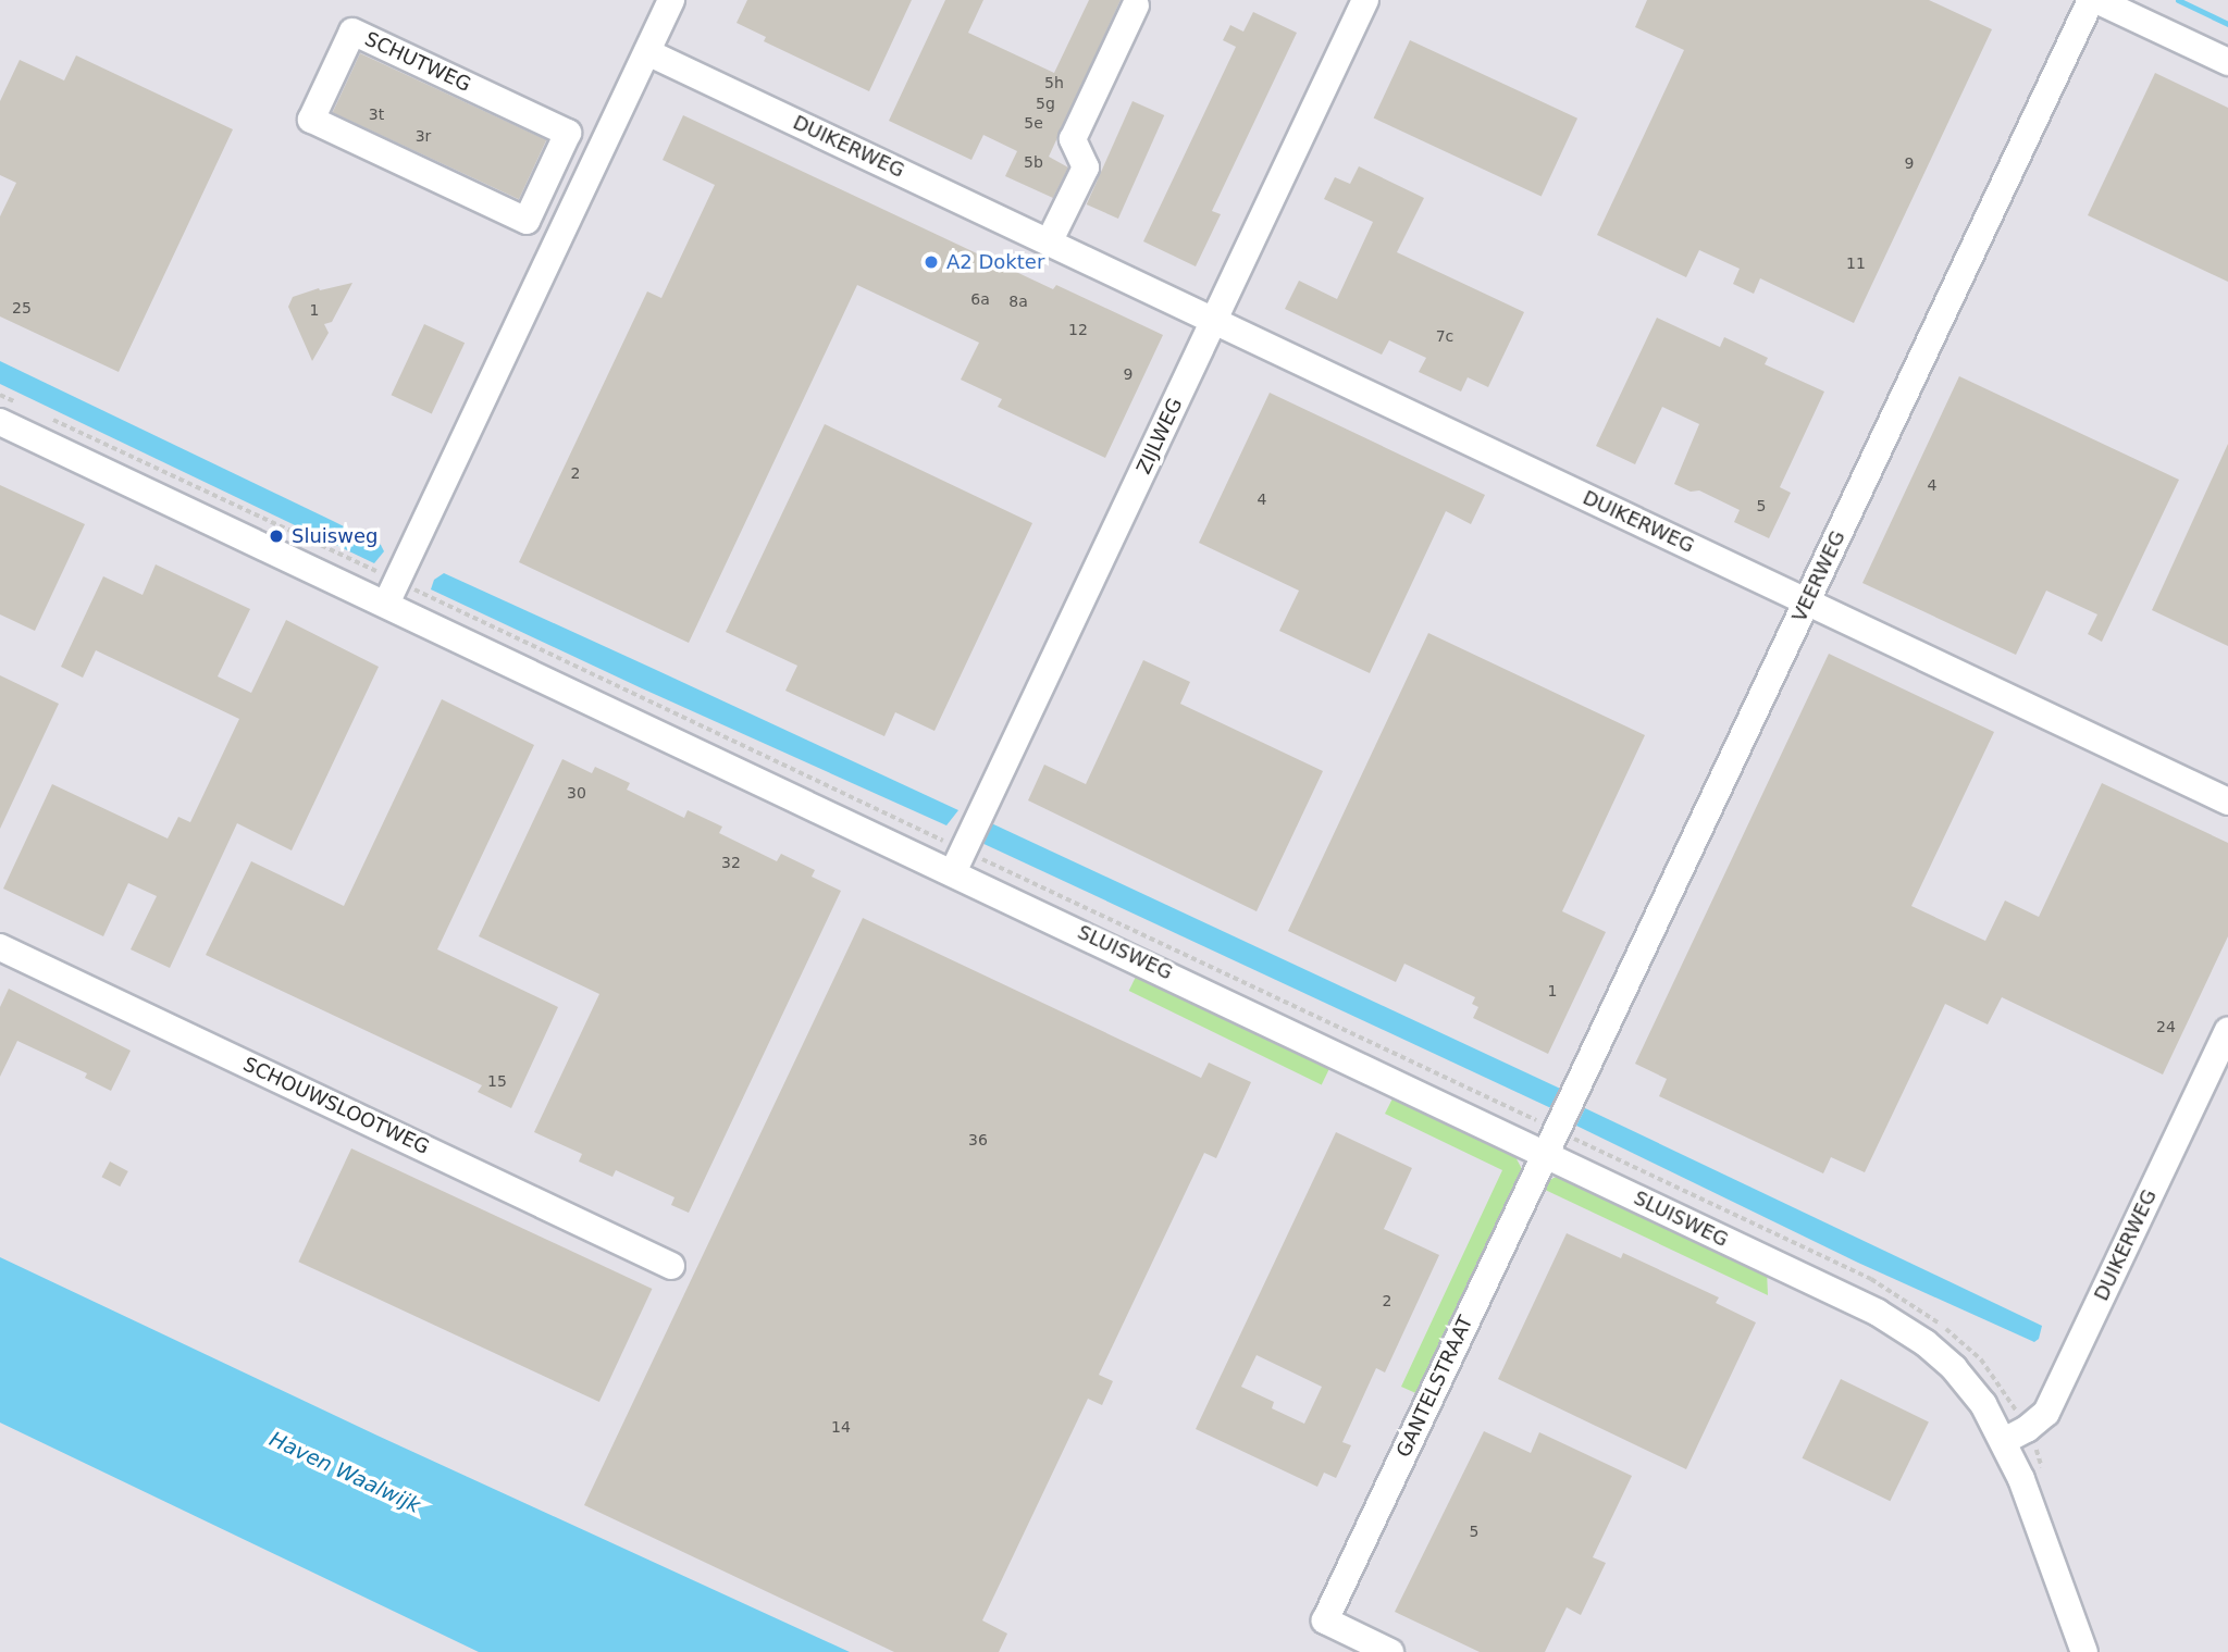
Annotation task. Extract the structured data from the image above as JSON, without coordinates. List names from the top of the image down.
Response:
{
  "streets": {
    "street": [
      "SCHUTWEG",
      "DUIKERWEG",
      "ZIJLWEG",
      "VEERWEG",
      "SLUISWEG",
      "SCHOUWSLOOTWEG",
      "GANTELSTRAAT"
    ]
  },
  "crossings": [
    ["DUIKERWEG", "ZIJLWEG"],
    ["DUIKERWEG", "VEERWEG"],
    ["DUIKERWEG", "SLUISWEG"],
    ["ZIJLWEG", "SLUISWEG"],
    ["VEERWEG", "SLUISWEG"],
    ["VEERWEG", "GANTELSTRAAT"],
    ["SLUISWEG", "GANTELSTRAAT"]
  ],
  "water": ["Haven Waalwijk"],
  "places": ["A2 Dokter", "Sluisweg"],
  "house_numbers": [
    "5h",
    "5g",
    "3t",
    "5e",
    "3r",
    "5b",
    "9",
    "11",
    "6a",
    "8a",
    "25",
    "1",
    "12",
    "7c",
    "9",
    "2",
    "4",
    "4",
    "5",
    "30",
    "32",
    "1",
    "24",
    "15",
    "36",
    "2",
    "14",
    "5"
  ]
}
